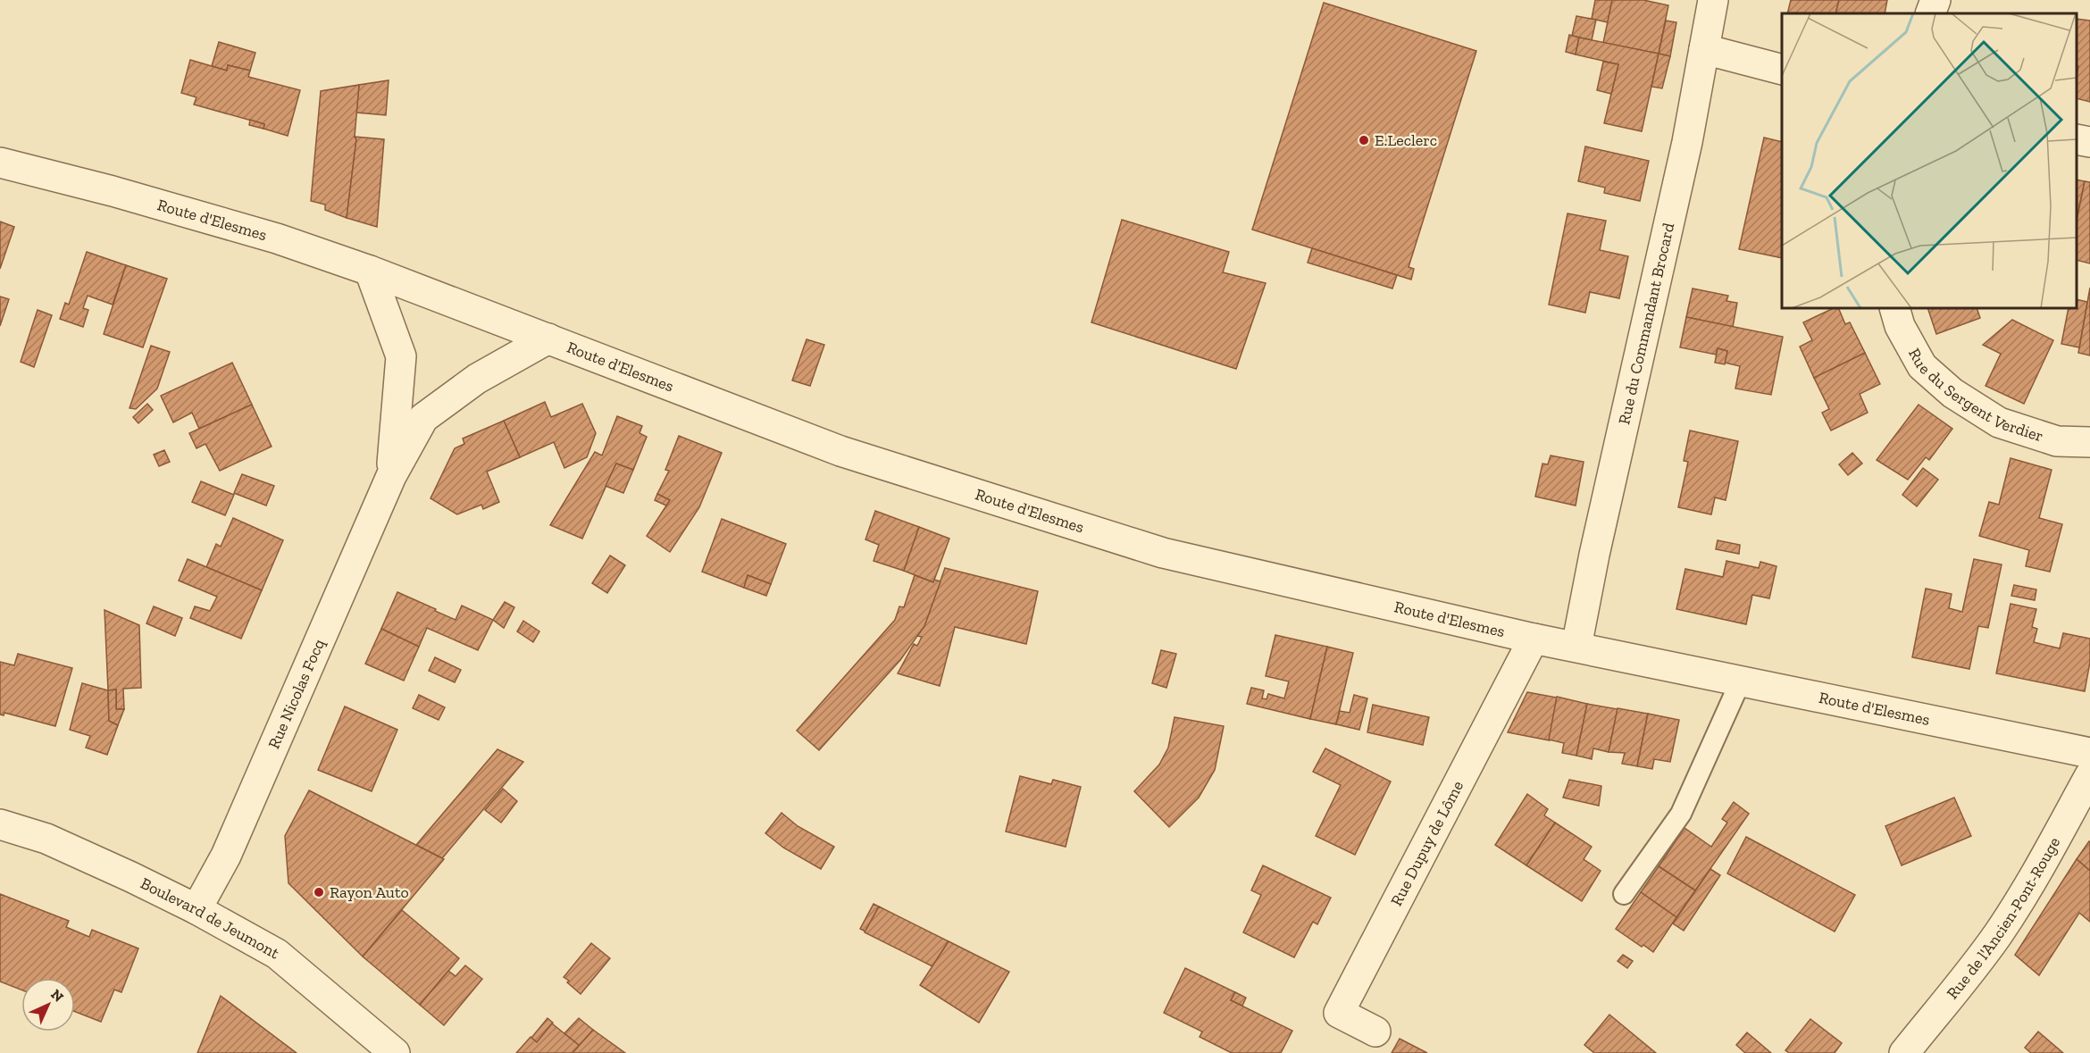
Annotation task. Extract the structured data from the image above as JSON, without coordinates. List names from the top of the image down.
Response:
{
  "streets": {
    "street": [
      "Route d'Elesmes",
      "Rue du Commandant Brocard",
      "Rue du Sergent Verdier",
      "Rue Nicolas Focq",
      "Rue Dupuy de Lôme",
      "Rue de l'Ancien-Pont-Rouge",
      "Boulevard de Jeumont"
    ]
  },
  "crossings": [
    ["Route d'Elesmes", "Rue du Commandant Brocard"],
    ["Route d'Elesmes", "Rue Nicolas Focq"],
    ["Route d'Elesmes", "Rue Dupuy de Lôme"],
    ["Rue Nicolas Focq", "Boulevard de Jeumont"]
  ],
  "places": ["E.Leclerc", "Rayon Auto"],
  "north": "top right"
}
